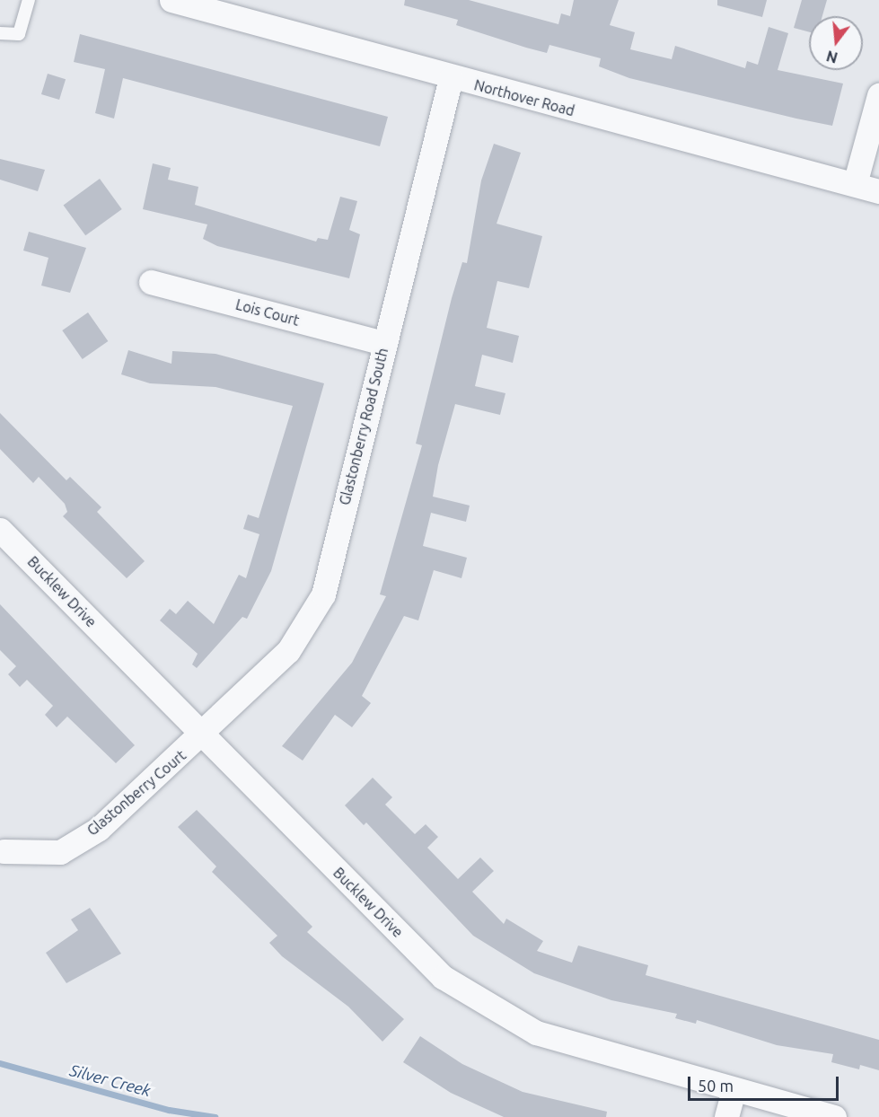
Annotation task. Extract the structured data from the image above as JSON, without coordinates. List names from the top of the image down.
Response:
{
  "streets": {
    "street": [
      "Northover Road",
      "Lois Court",
      "Glastonberry Road South",
      "Bucklew Drive",
      "Glastonberry Court"
    ]
  },
  "crossings": [
    ["Northover Road", "Glastonberry Road South"],
    ["Lois Court", "Glastonberry Road South"],
    ["Glastonberry Road South", "Bucklew Drive"],
    ["Glastonberry Road South", "Glastonberry Court"],
    ["Bucklew Drive", "Glastonberry Court"]
  ],
  "water": ["Silver Creek"],
  "scale_bar": "50 m",
  "north": "bottom"
}
